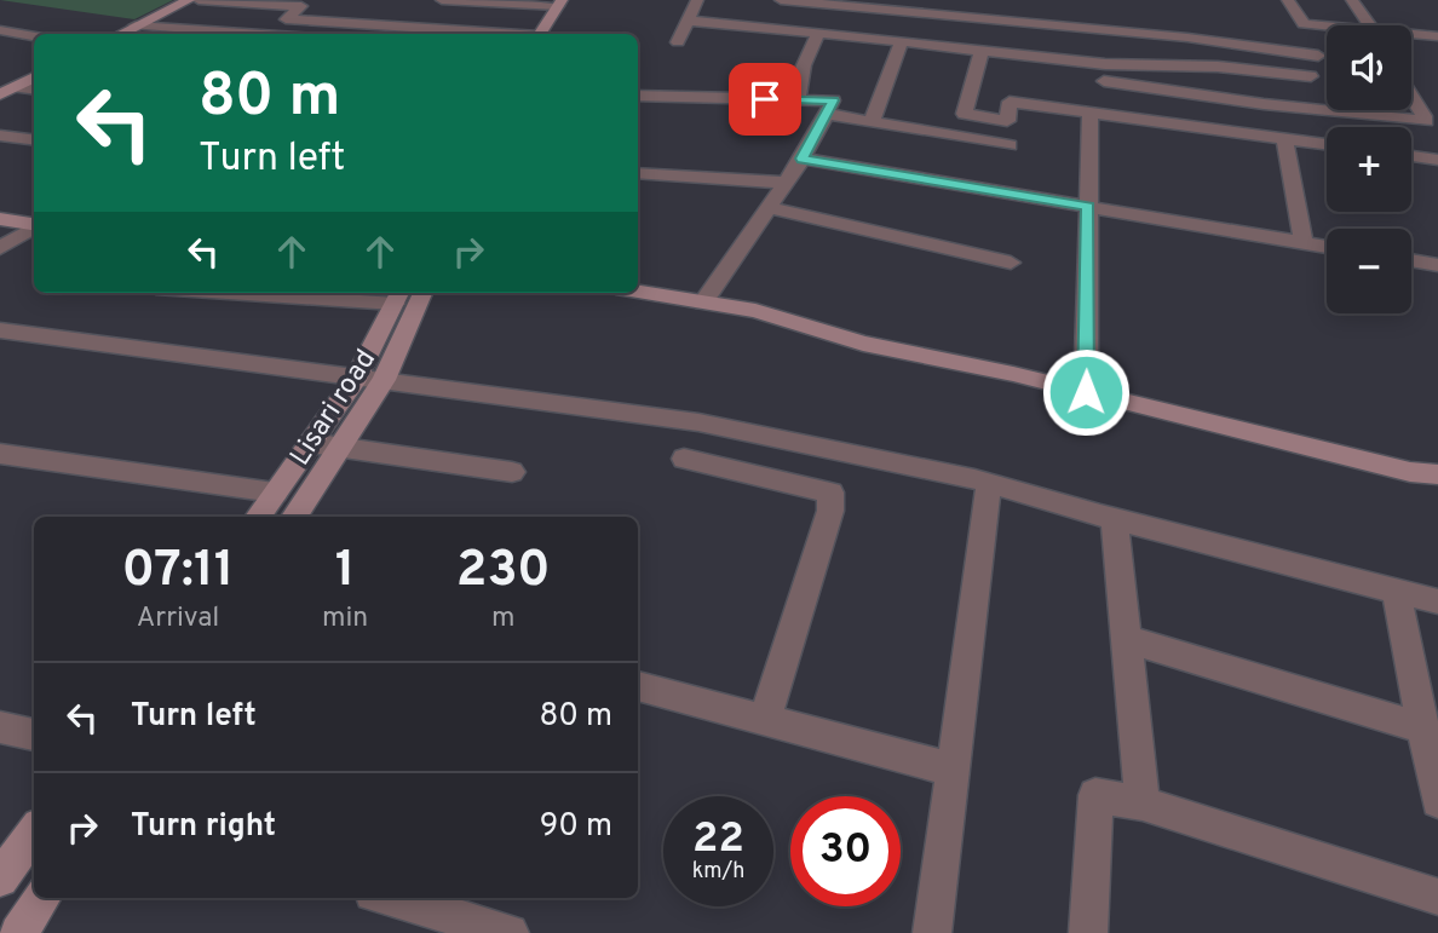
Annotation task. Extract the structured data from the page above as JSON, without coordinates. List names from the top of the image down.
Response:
{
  "streets": {
    "street": ["Lisari road"]
  },
  "page": {
    "map_buttons": ["+", "−"],
    "turn": ["80 m", "Turn left"],
    "eta": [
      "07:11",
      "Arrival",
      "1",
      "min",
      "230",
      "m"
    ],
    "list": [
      {
        "name": "Turn left",
        "value": "80 m"
      },
      {
        "name": "Turn right",
        "value": "90 m"
      }
    ],
    "speed": "22 km/h",
    "limit": "30"
  }
}
